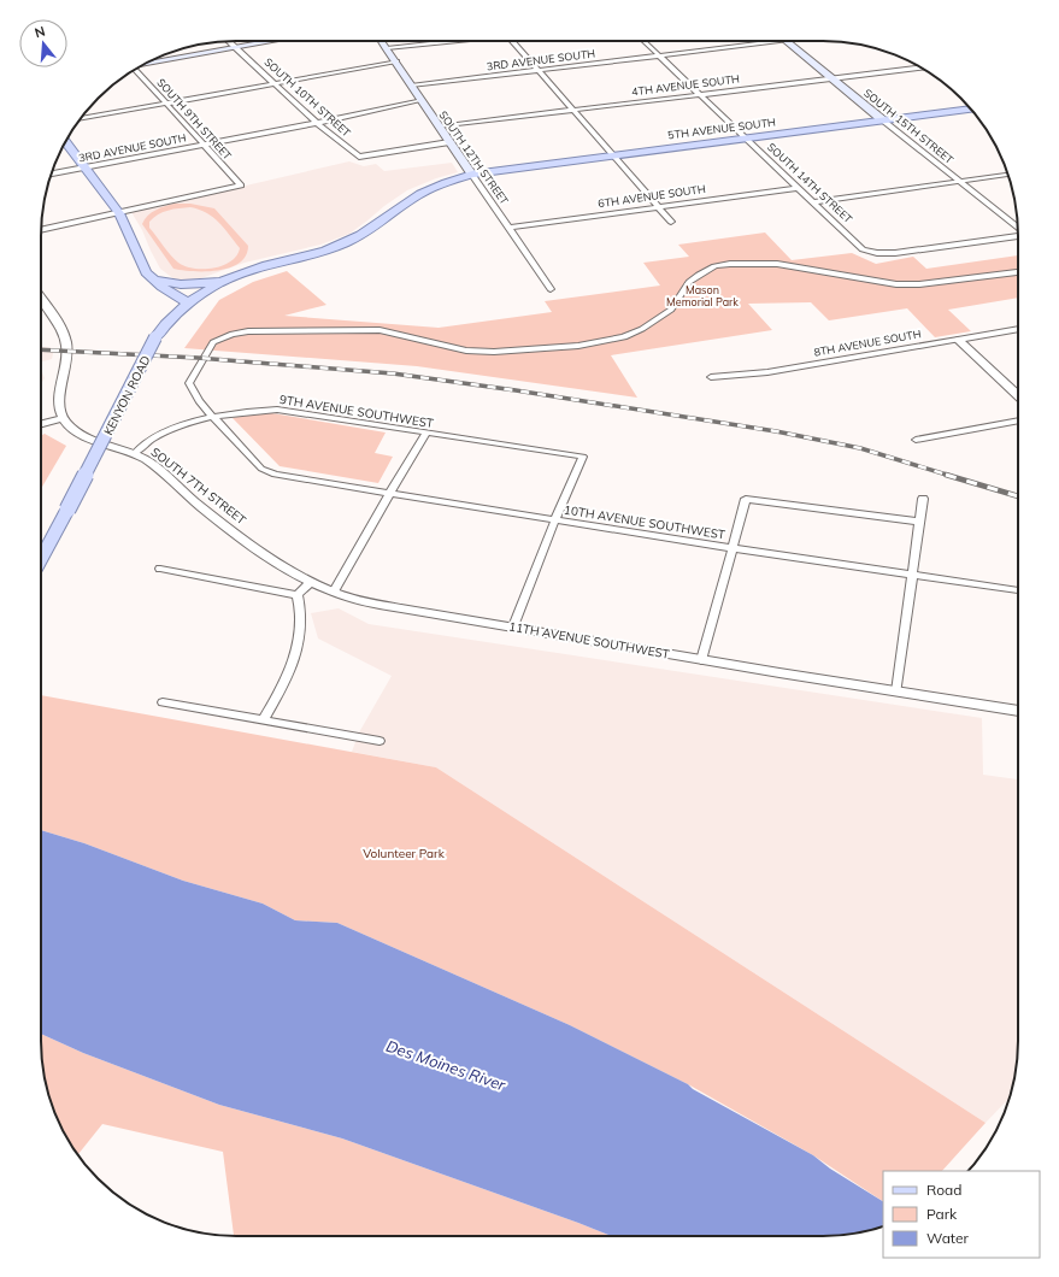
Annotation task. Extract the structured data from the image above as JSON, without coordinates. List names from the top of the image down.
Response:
{
  "streets": {
    "main road": [
      "SOUTH 15TH STREET",
      "5TH AVENUE SOUTH",
      "SOUTH 12TH STREET",
      "KENYON ROAD"
    ],
    "street": [
      "3RD AVENUE SOUTH",
      "4TH AVENUE SOUTH",
      "SOUTH 10TH STREET",
      "SOUTH 9TH STREET",
      "SOUTH 14TH STREET",
      "6TH AVENUE SOUTH",
      "8TH AVENUE SOUTH",
      "9TH AVENUE SOUTHWEST",
      "SOUTH 7TH STREET",
      "10TH AVENUE SOUTHWEST",
      "11TH AVENUE SOUTHWEST"
    ]
  },
  "crossings": [
    ["3RD AVENUE SOUTH", "SOUTH 10TH STREET"],
    ["3RD AVENUE SOUTH", "SOUTH 9TH STREET"],
    ["3RD AVENUE SOUTH", "SOUTH 15TH STREET"],
    ["3RD AVENUE SOUTH", "SOUTH 12TH STREET"],
    ["3RD AVENUE SOUTH", "SOUTH 14TH STREET"],
    ["4TH AVENUE SOUTH", "SOUTH 15TH STREET"],
    ["4TH AVENUE SOUTH", "SOUTH 12TH STREET"],
    ["4TH AVENUE SOUTH", "SOUTH 14TH STREET"],
    ["SOUTH 10TH STREET", "SOUTH 12TH STREET"],
    ["SOUTH 15TH STREET", "5TH AVENUE SOUTH"],
    ["5TH AVENUE SOUTH", "SOUTH 12TH STREET"],
    ["5TH AVENUE SOUTH", "SOUTH 14TH STREET"],
    ["5TH AVENUE SOUTH", "KENYON ROAD"],
    ["SOUTH 12TH STREET", "6TH AVENUE SOUTH"],
    ["SOUTH 14TH STREET", "6TH AVENUE SOUTH"],
    ["9TH AVENUE SOUTHWEST", "SOUTH 7TH STREET"],
    ["9TH AVENUE SOUTHWEST", "10TH AVENUE SOUTHWEST"],
    ["SOUTH 7TH STREET", "11TH AVENUE SOUTHWEST"]
  ],
  "water": ["Des Moines River"],
  "parks": ["Mason Memorial Park", "Volunteer Park"],
  "legend": ["Road", "Park", "Water"],
  "north": "top"
}
